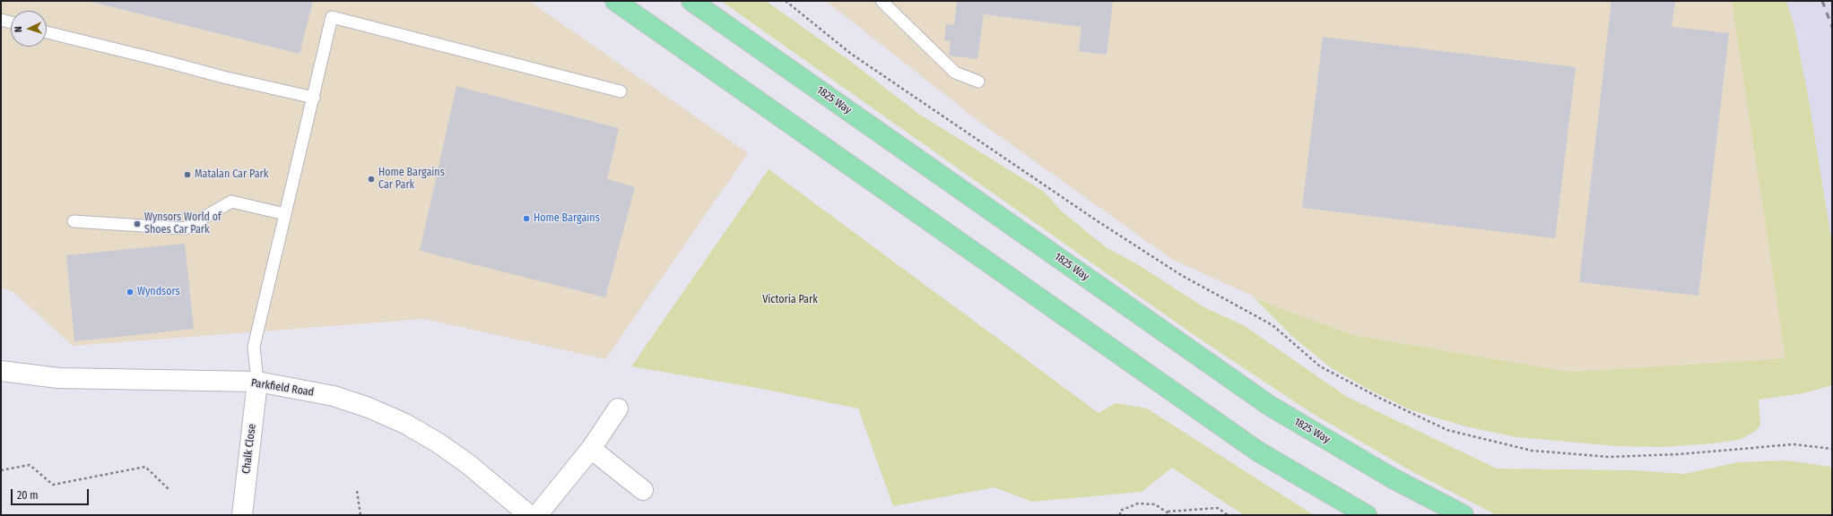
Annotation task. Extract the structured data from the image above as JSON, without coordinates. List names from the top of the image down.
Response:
{
  "streets": {
    "main road": ["1825 Way"],
    "street": ["Parkfield Road", "Chalk Close"]
  },
  "crossings": [
    ["Parkfield Road", "Chalk Close"]
  ],
  "parks": ["Victoria Park"],
  "places": [
    "Matalan Car Park",
    "Home Bargains Car Park",
    "Home Bargains",
    "Wynsors World of Shoes Car Park",
    "Wyndsors"
  ],
  "scale_bar": "20 m",
  "north": "left"
}
